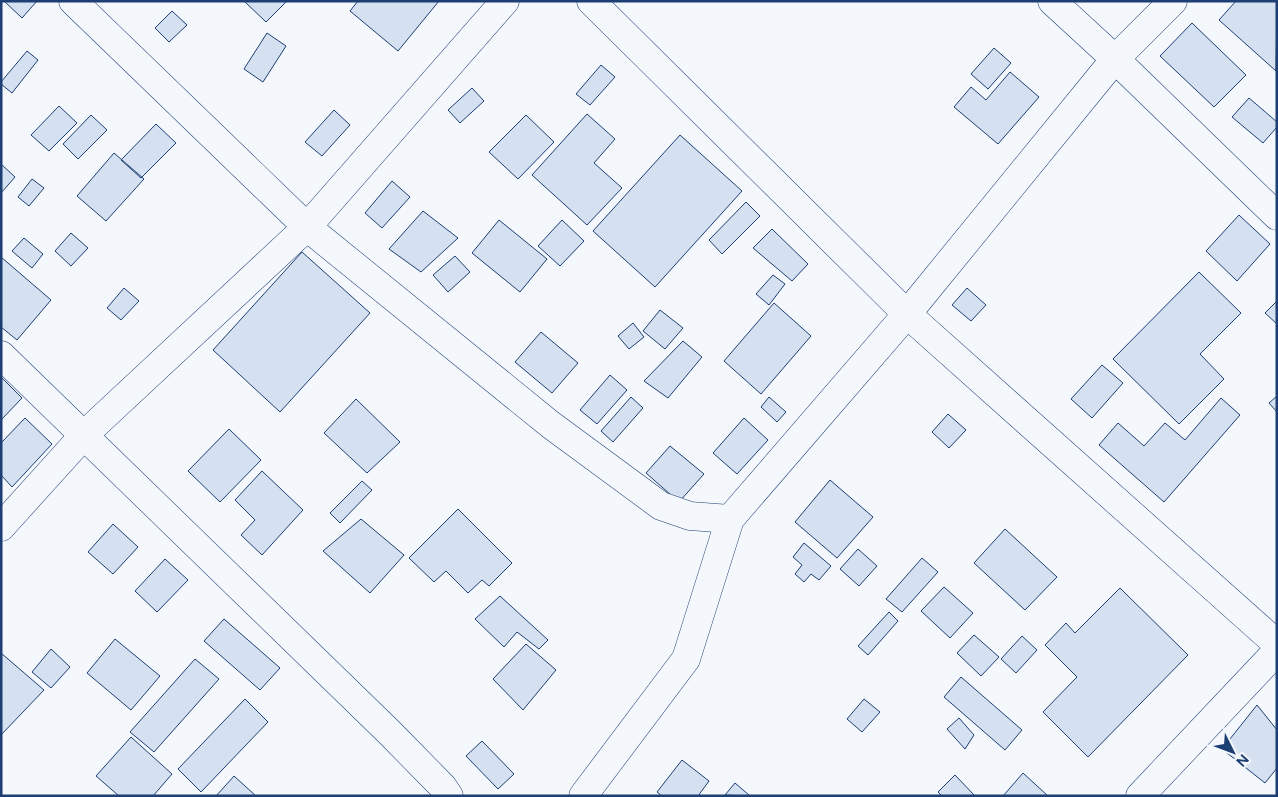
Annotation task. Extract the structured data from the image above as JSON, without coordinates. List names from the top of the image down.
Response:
{
  "north": "bottom right"
}
